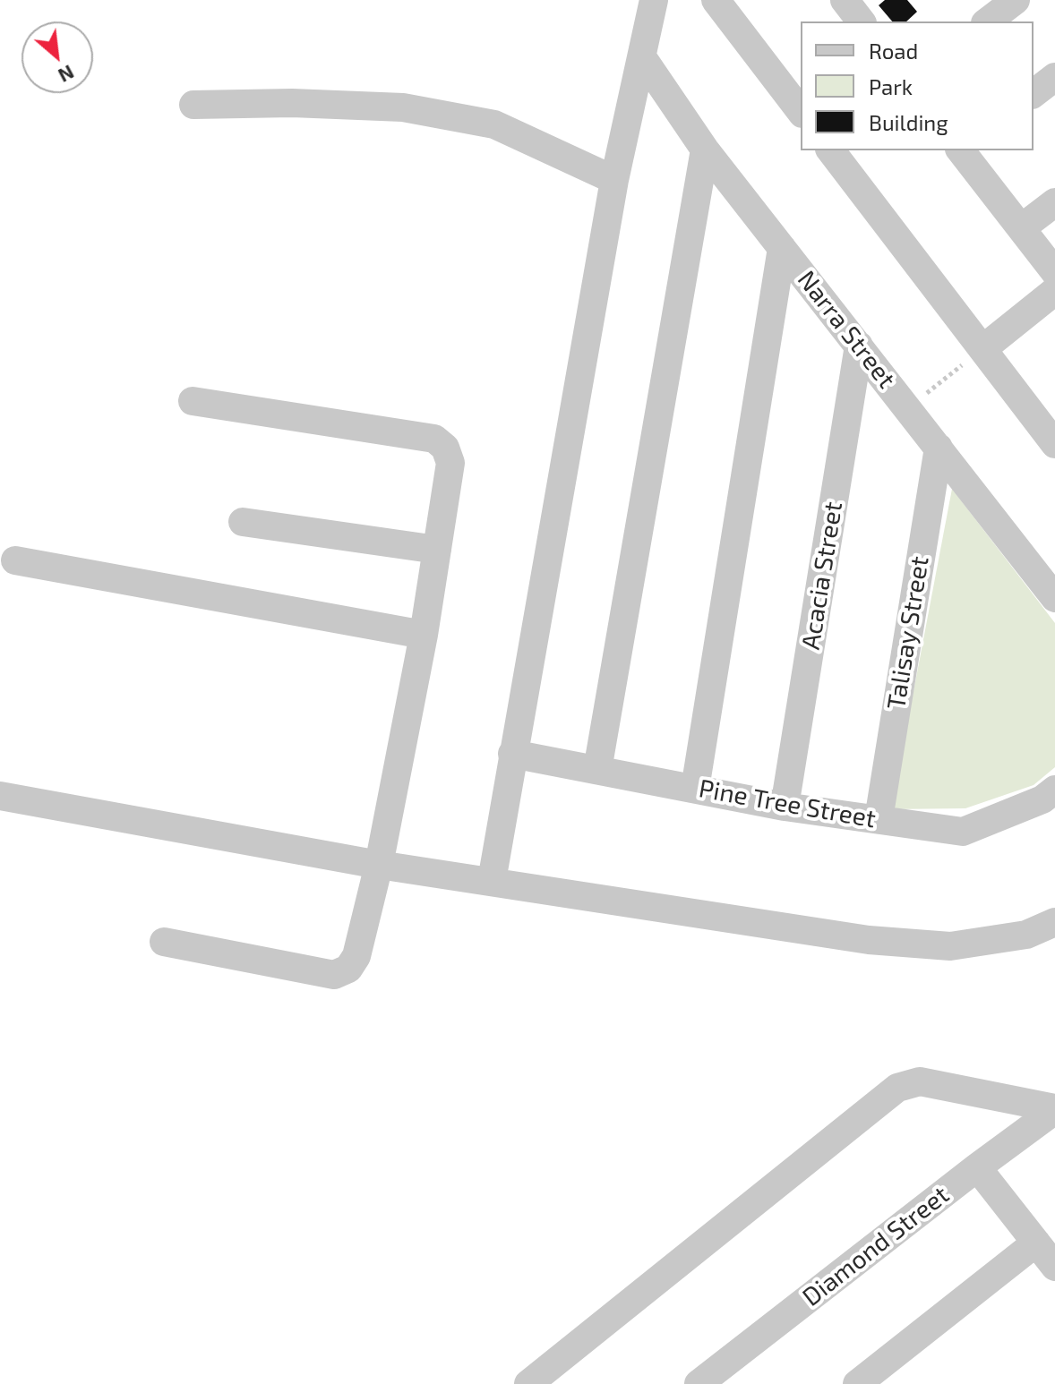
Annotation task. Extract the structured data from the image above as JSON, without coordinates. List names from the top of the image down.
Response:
{
  "streets": {
    "street": [
      "Narra Street",
      "Acacia Street",
      "Talisay Street",
      "Pine Tree Street",
      "Diamond Street"
    ]
  },
  "crossings": [
    ["Narra Street", "Acacia Street"],
    ["Narra Street", "Talisay Street"],
    ["Acacia Street", "Pine Tree Street"],
    ["Talisay Street", "Pine Tree Street"]
  ],
  "legend": ["Road", "Park", "Building"],
  "north": "bottom right"
}
